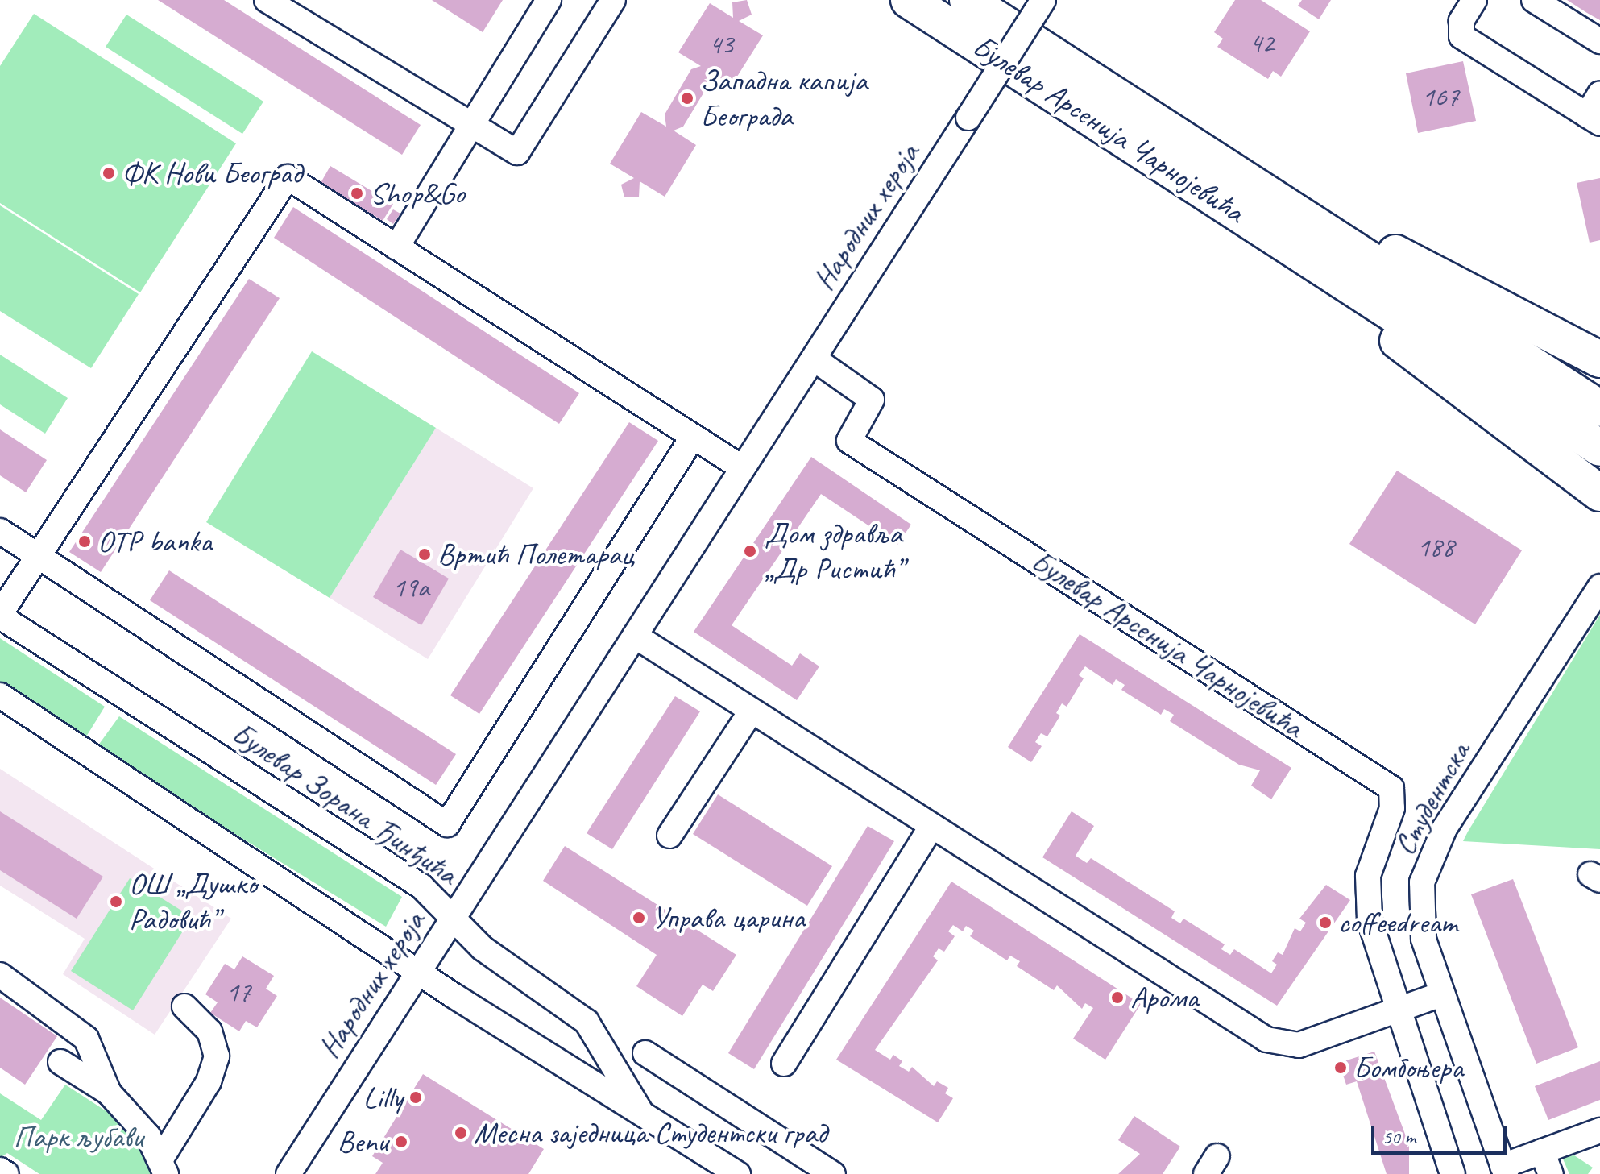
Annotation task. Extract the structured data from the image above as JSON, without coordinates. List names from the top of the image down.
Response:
{
  "streets": {
    "highway": ["Булевар Арсенија Чарнојевића"],
    "street": ["Народних хероја", "Студентска", "Булевар Зорана Ђинђића"]
  },
  "crossings": [
    ["Булевар Арсенија Чарнојевића", "Народних хероја"],
    ["Народних хероја", "Булевар Зорана Ђинђића"]
  ],
  "parks": ["Парк љубави"],
  "places": [
    "Западна капија Београда",
    "ФК Нови Београд",
    "Shop&Go",
    "OTP banka",
    "Дом здравља „Др Ристић”",
    "Вртић Полетарац",
    "ОШ „Душко Радовић”",
    "Управа царина",
    "coffeedream",
    "Арома",
    "Бомбоњера",
    "Lilly",
    "Месна заједница Студентски град",
    "Benu"
  ],
  "house_numbers": [
    "42",
    "43",
    "167",
    "188",
    "19a",
    "17"
  ],
  "scale_bar": "50 m"
}
